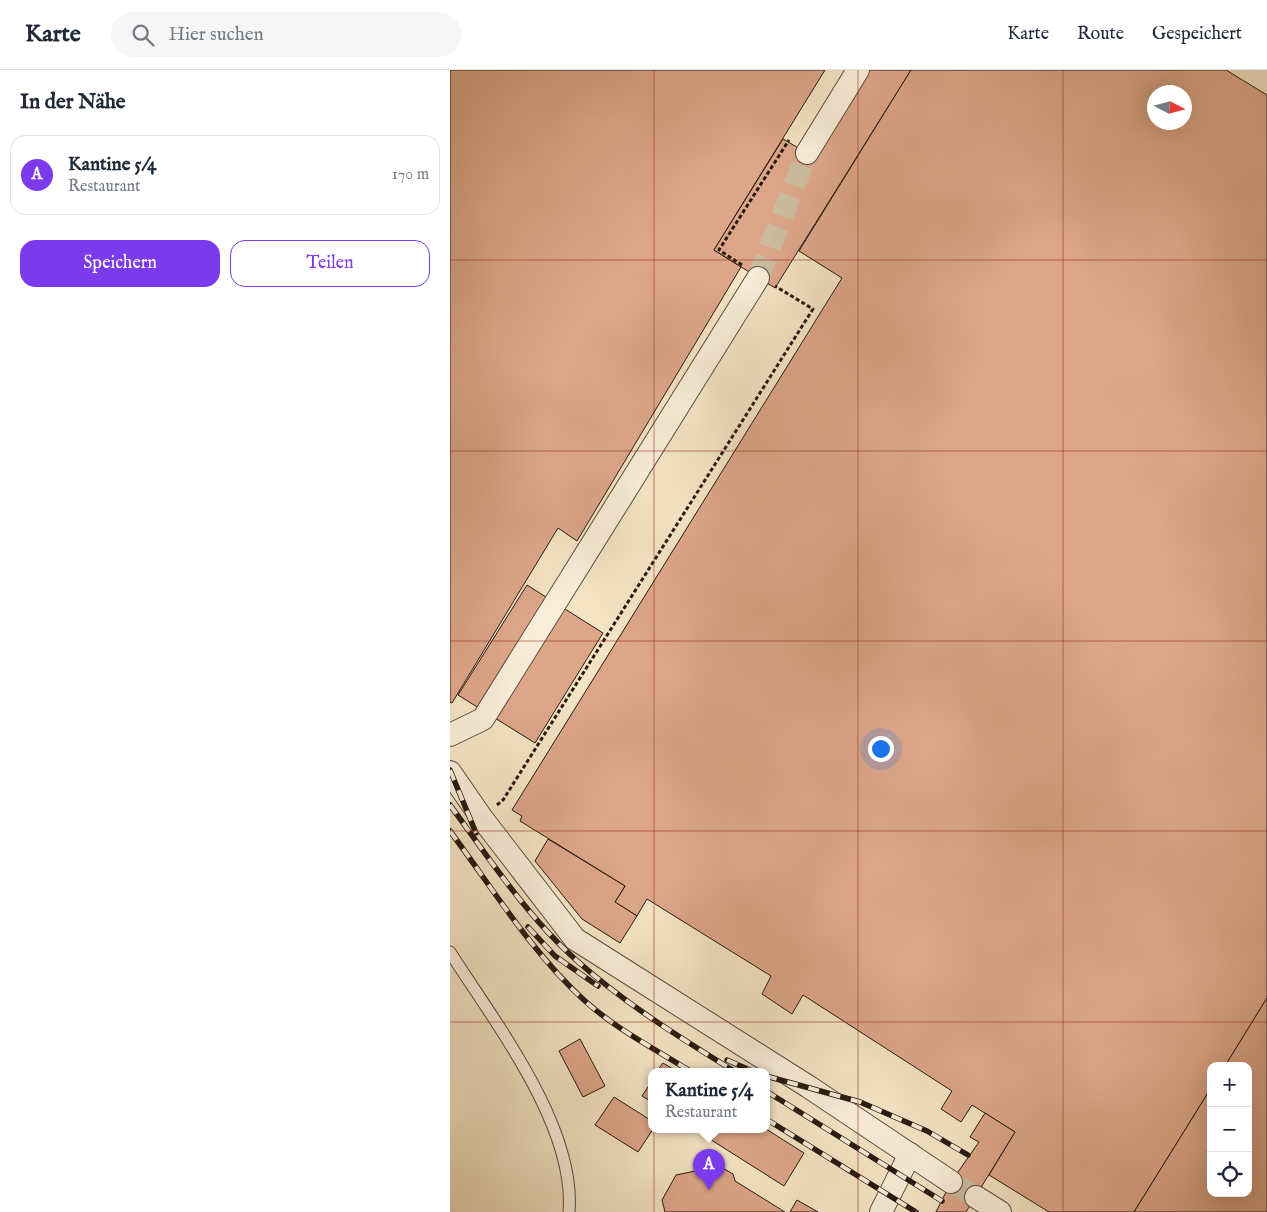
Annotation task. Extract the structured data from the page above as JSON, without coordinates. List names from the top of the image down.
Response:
{
  "north": "right",
  "page": {
    "header": "Karte",
    "search": "Hier suchen",
    "nav": ["Karte", "Route", "Gespeichert"],
    "heading": "In der Nähe",
    "list": [
      {
        "mark": "A",
        "name": "Kantine 5/4",
        "note": "Restaurant",
        "value": "170 m"
      }
    ],
    "buttons": ["Speichern", "Teilen"],
    "map_buttons": ["+", "−"],
    "popup": ["Kantine 5/4", "Restaurant"],
    "pins": "A"
  }
}
